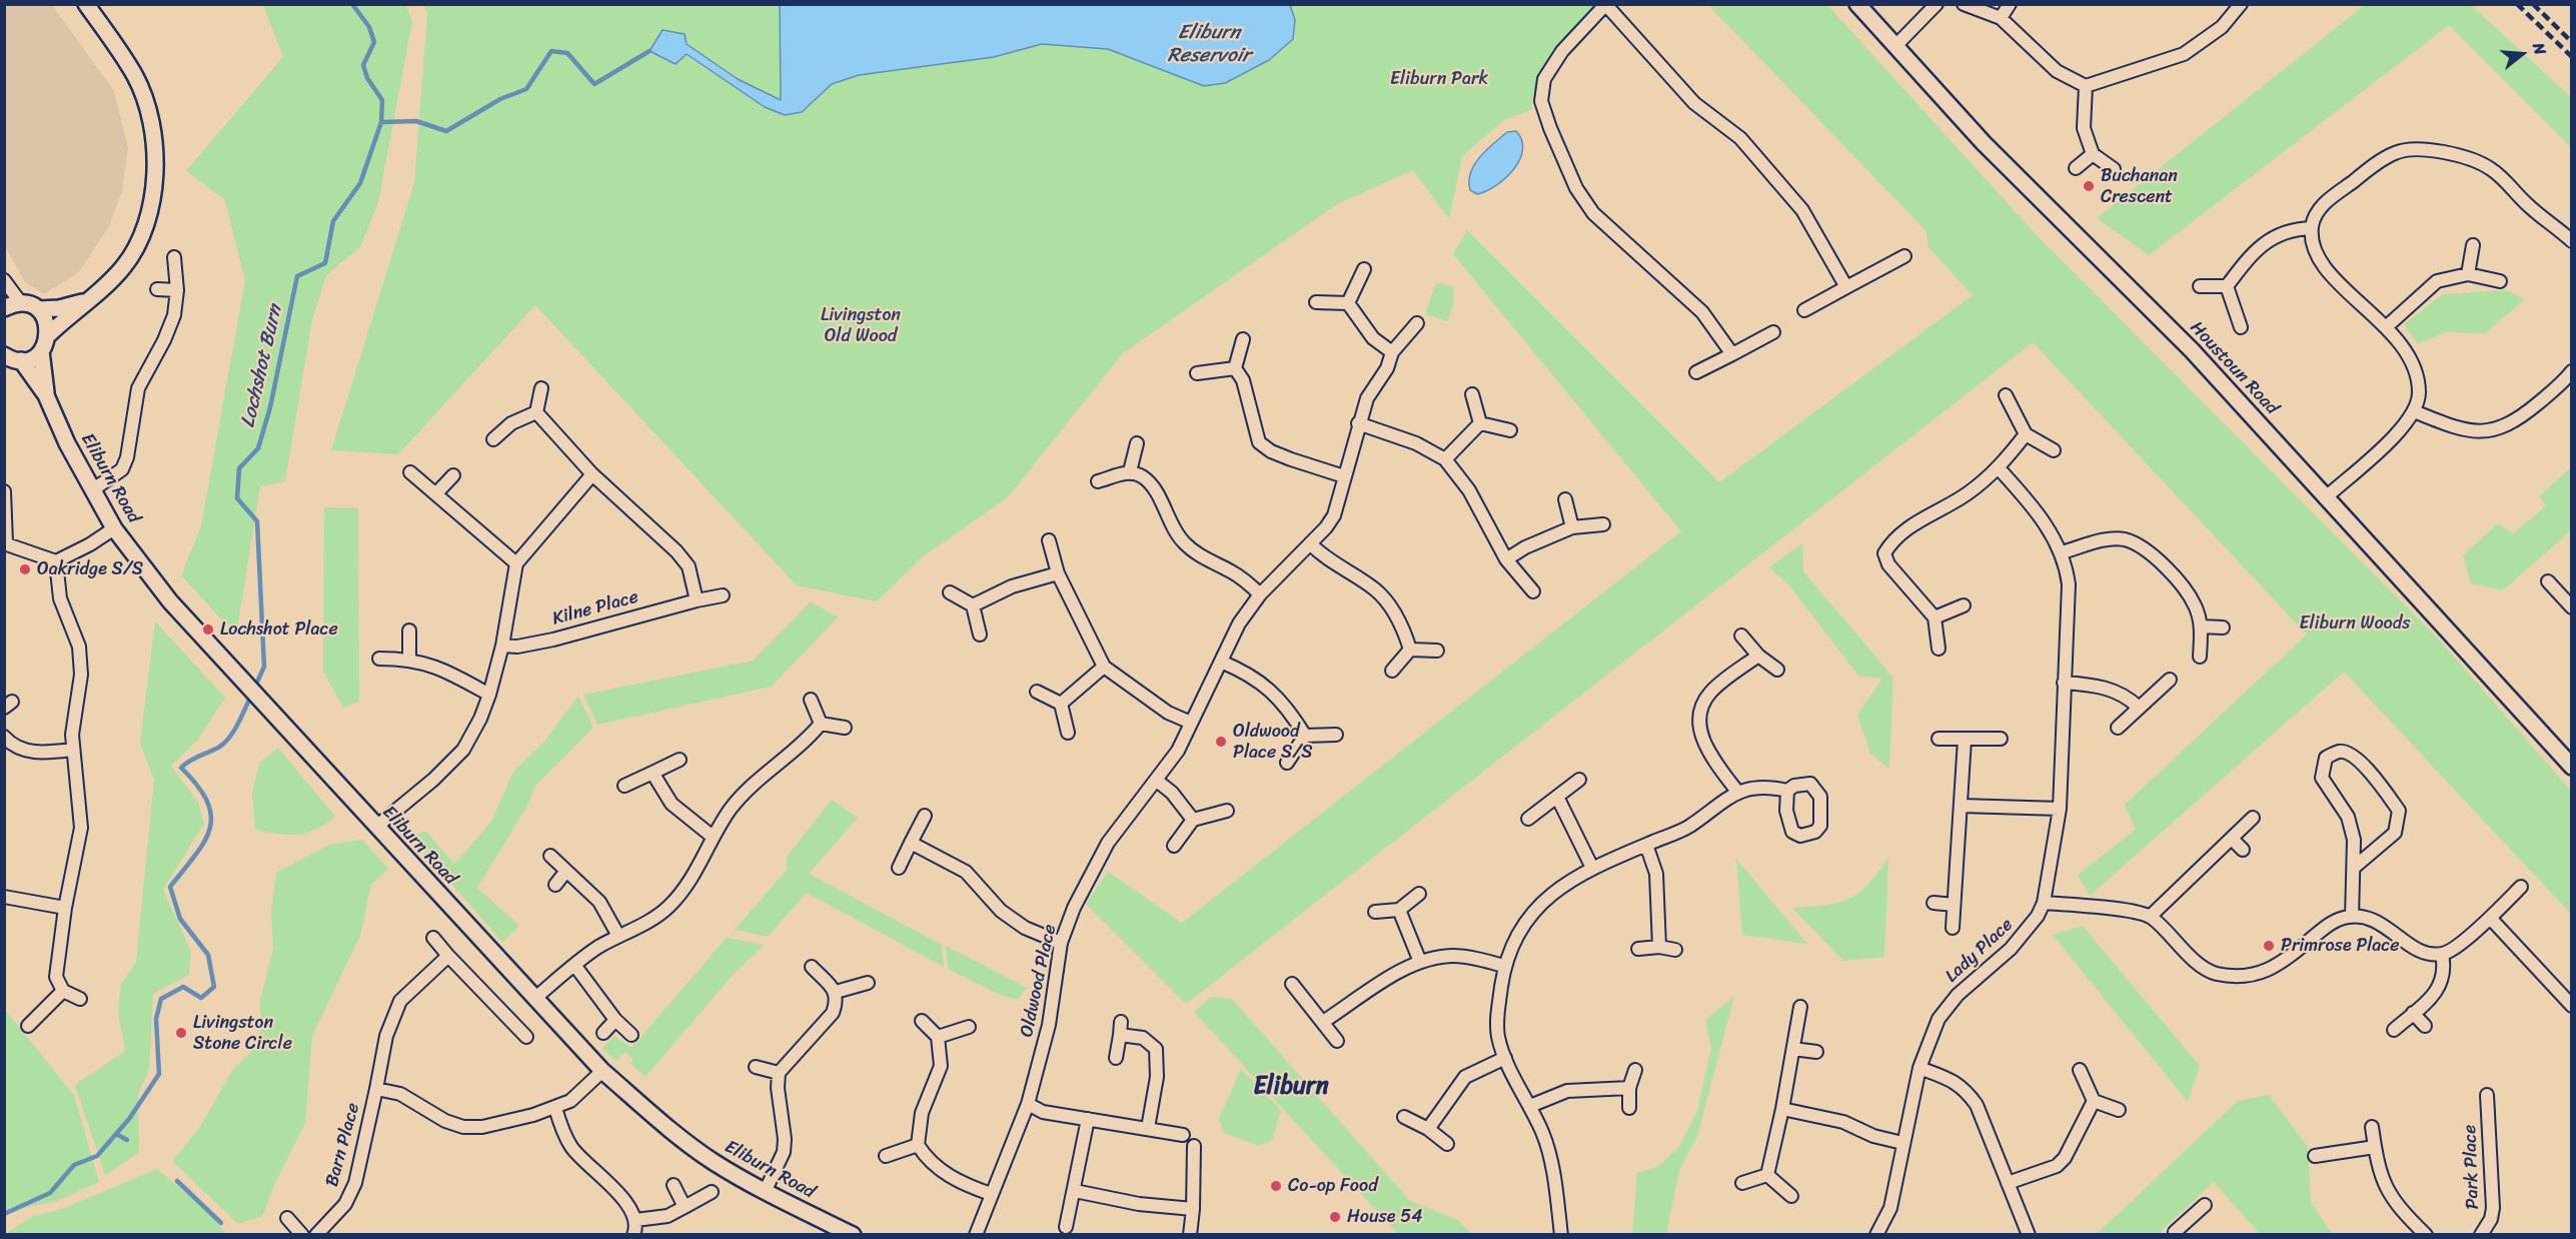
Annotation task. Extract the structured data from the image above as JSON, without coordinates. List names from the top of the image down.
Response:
{
  "streets": {
    "street": [
      "Houstoun Road",
      "Eliburn Road",
      "Kilne Place",
      "Lady Place",
      "Oldwood Place",
      "Barn Place",
      "Park Place"
    ]
  },
  "crossings": [
    ["Eliburn Road", "Barn Place"]
  ],
  "districts": ["Eliburn"],
  "water": ["Eliburn Reservoir", "Lochshot Burn"],
  "parks": ["Eliburn Park", "Livingston Old Wood", "Eliburn Woods"],
  "places": [
    "Buchanan Crescent",
    "Oakridge S/S",
    "Lochshot Place",
    "Oldwood Place S/S",
    "Primrose Place",
    "Livingston Stone Circle",
    "Co-op Food",
    "House 54"
  ],
  "north": "right"
}
